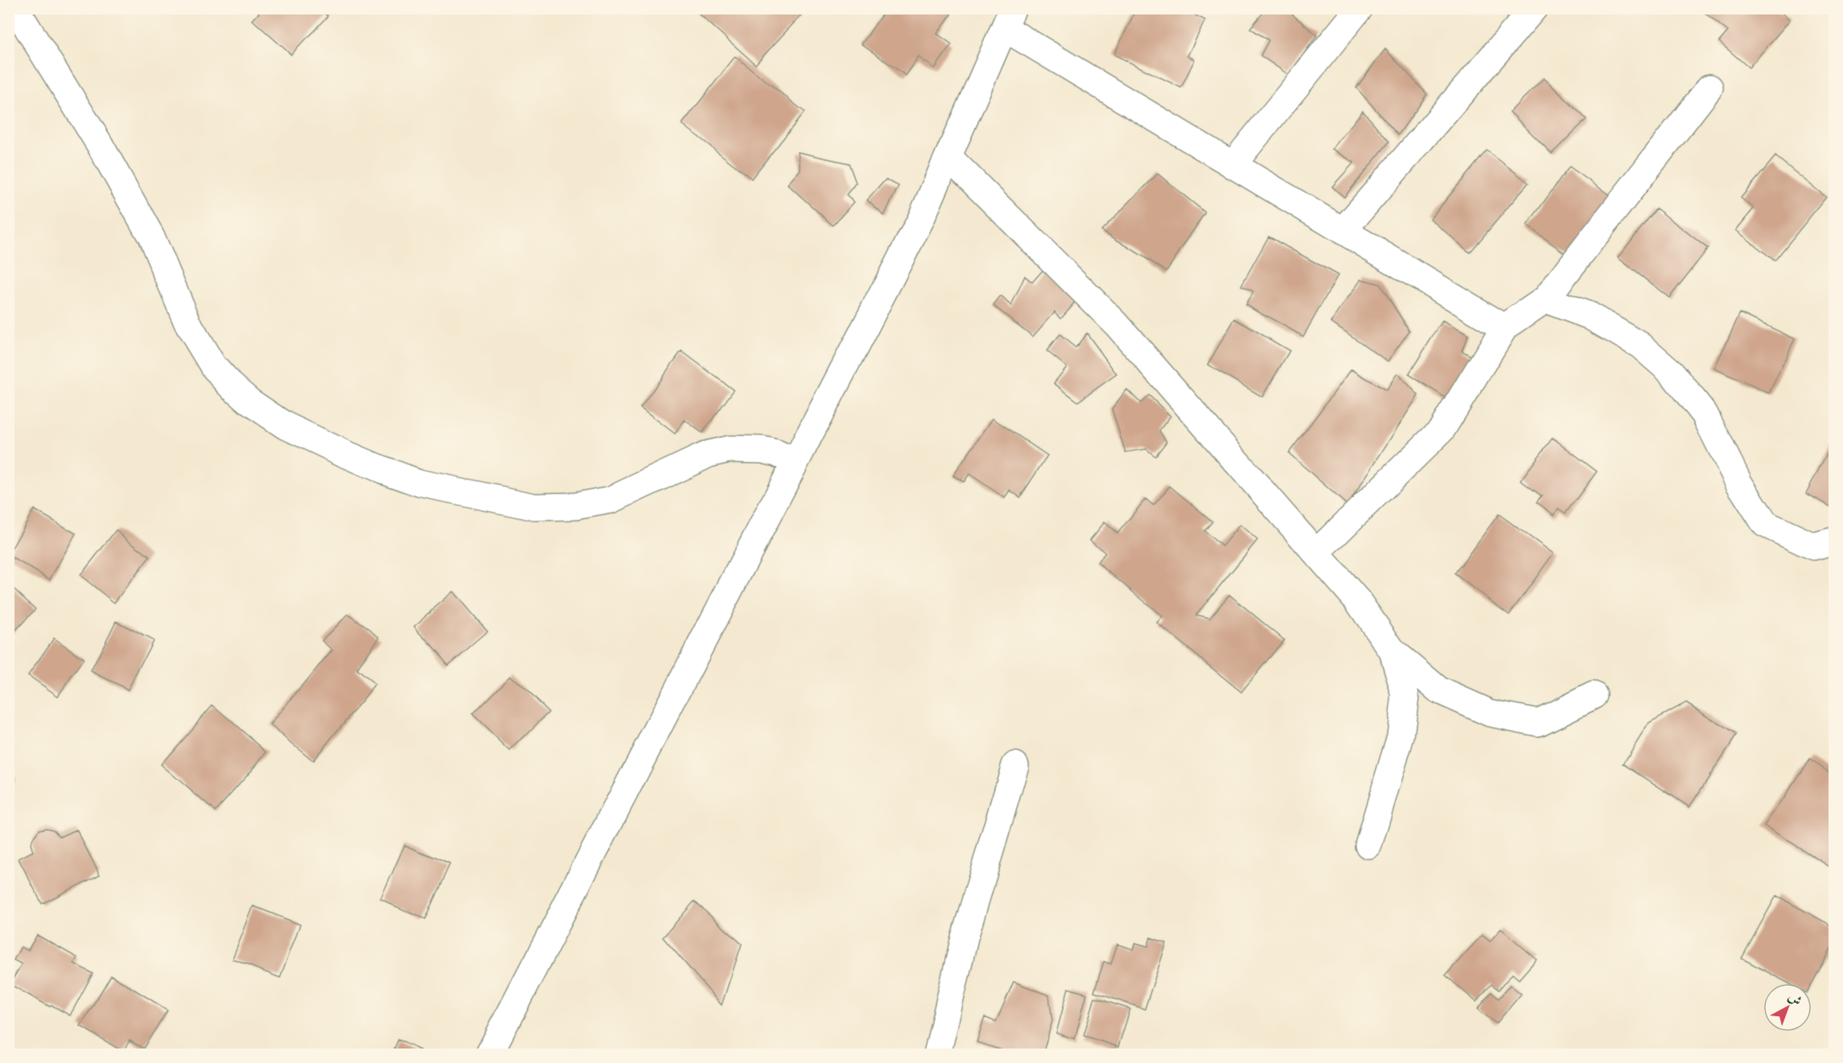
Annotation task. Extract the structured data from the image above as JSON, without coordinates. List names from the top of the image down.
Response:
{
  "north": "top right"
}
